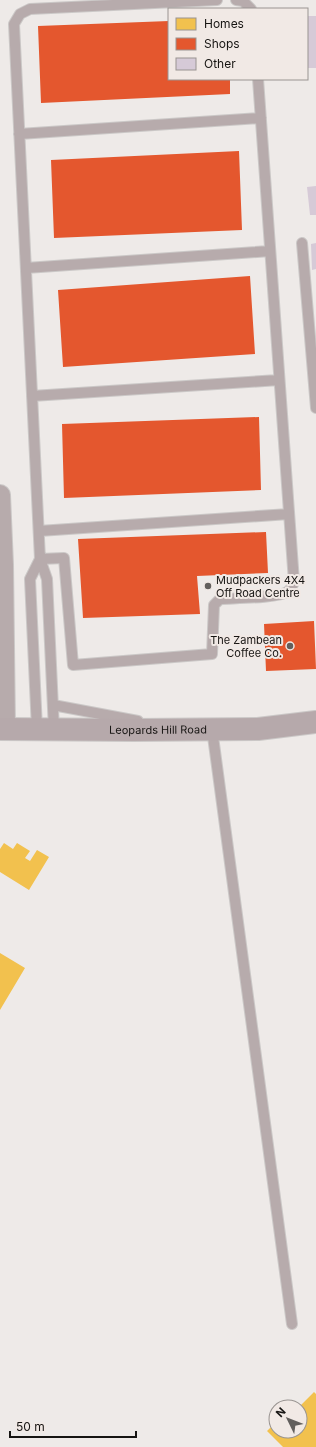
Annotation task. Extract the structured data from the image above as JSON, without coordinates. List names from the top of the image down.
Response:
{
  "streets": {
    "main road": ["Leopards Hill Road"]
  },
  "places": ["Mudpackers 4X4 Off Road Centre", "The Zambean Coffee Co."],
  "legend": ["Homes", "Shops", "Other"],
  "scale_bar": "50 m",
  "north": "top left"
}
